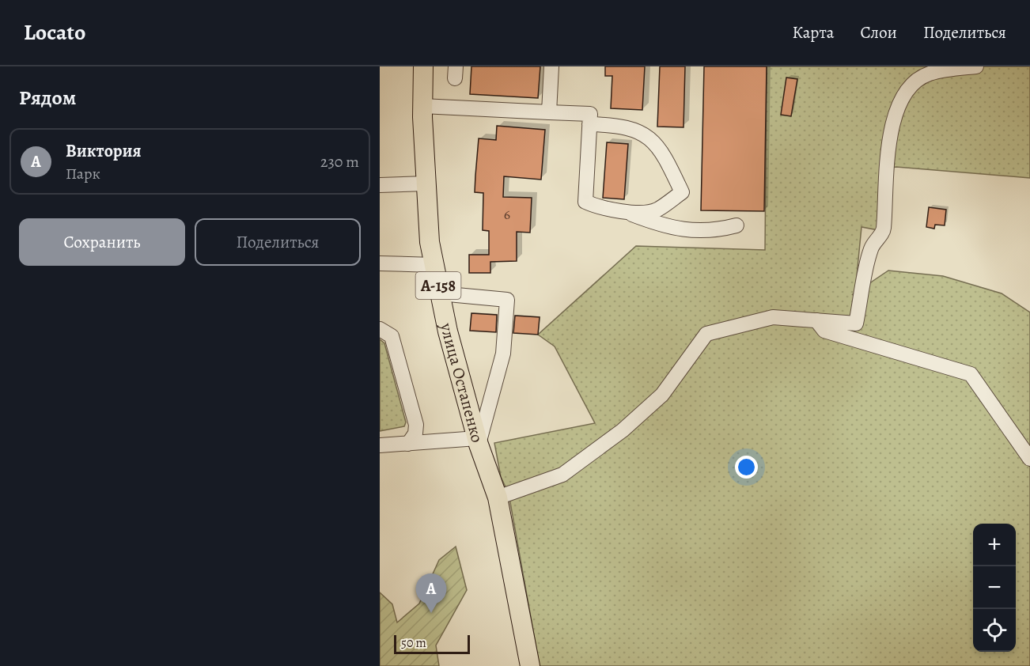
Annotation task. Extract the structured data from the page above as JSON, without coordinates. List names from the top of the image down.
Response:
{
  "streets": {
    "main road": ["А-158", "улица Остапенко"]
  },
  "crossings": [
    ["А-158", "улица Остапенко"]
  ],
  "house_numbers": ["6"],
  "scale_bar": "50 m",
  "page": {
    "header": "Locato",
    "nav": ["Карта", "Слои", "Поделиться"],
    "heading": "Рядом",
    "list": [
      {
        "mark": "A",
        "name": "Виктория",
        "note": "Парк",
        "value": "230 m"
      }
    ],
    "buttons": ["Сохранить", "Поделиться"],
    "map_buttons": ["+", "−"],
    "pins": "A",
    "scale": "50 m"
  }
}
